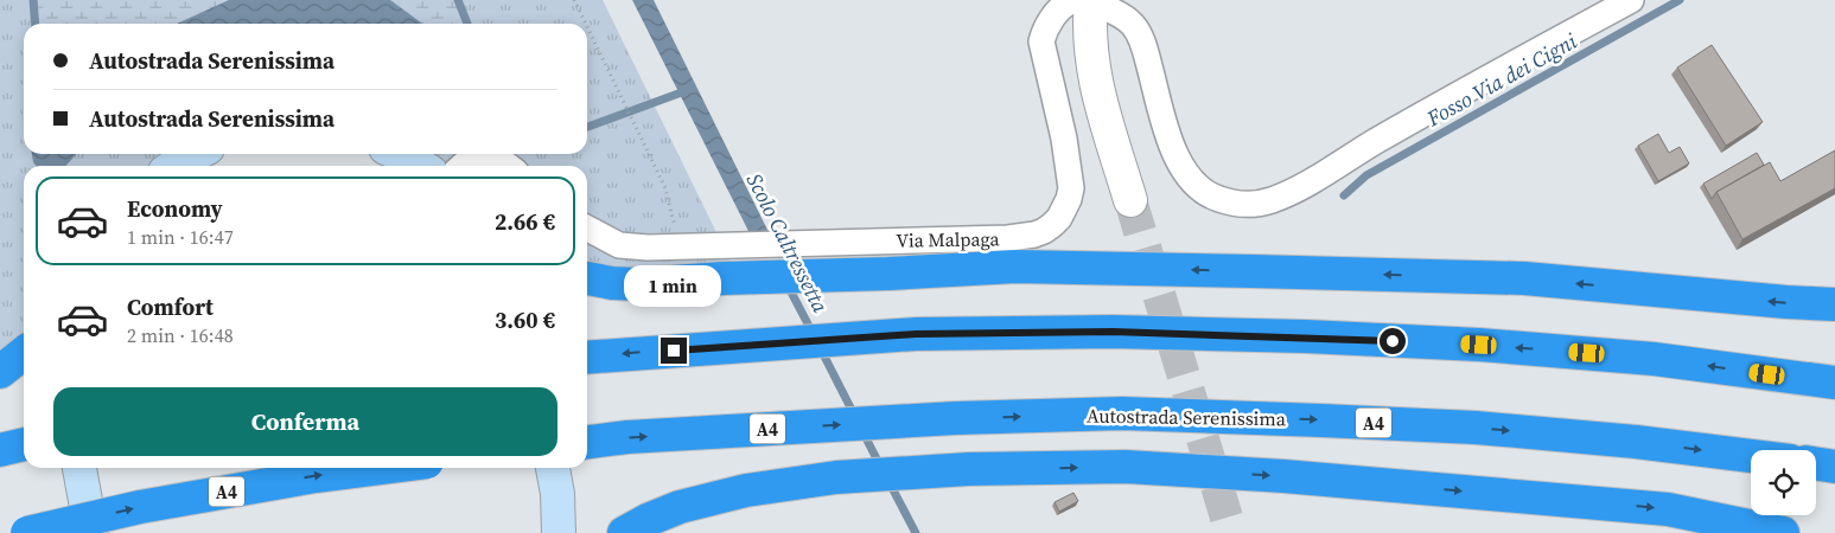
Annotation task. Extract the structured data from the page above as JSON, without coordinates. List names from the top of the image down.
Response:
{
  "streets": {
    "highway": ["Autostrada Serenissima", "A4"],
    "street": ["Via Malpaga"]
  },
  "water": ["Fosso Via dei Cigni", "Scolo Caltressetta"],
  "page": {
    "banner": ["Autostrada Serenissima", "Autostrada Serenissima"],
    "list": [
      {
        "name": "Economy",
        "note": "1 min · 16:47",
        "value": "2.66 €"
      },
      {
        "name": "Comfort",
        "note": "2 min · 16:48",
        "value": "3.60 €"
      }
    ],
    "bubble": "1 min",
    "buttons": "Conferma"
  }
}
